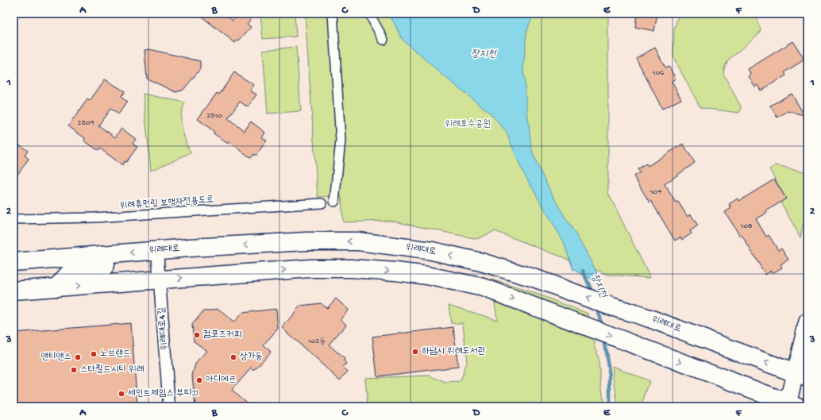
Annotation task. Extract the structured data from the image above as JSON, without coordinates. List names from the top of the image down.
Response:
{
  "streets": {
    "main road": ["위례대로"],
    "street": ["위례휴먼링 보행자전용도로", "위례대로4길"]
  },
  "crossings": [
    ["위례대로", "위례대로4길"]
  ],
  "water": ["장지천"],
  "parks": ["위례호수공원"],
  "places": [
    "컴포즈커피",
    "하남시 위례도서관",
    "노브랜드",
    "앤티앤스",
    "상가동",
    "스타필드시티 위례",
    "아디에르",
    "세인트제임스 부띠끄"
  ],
  "house_numbers": [
    "106",
    "2510",
    "2509",
    "107",
    "108",
    "102동"
  ],
  "grid": {
    "columns": [
      "A",
      "B",
      "C",
      "D",
      "E",
      "F"
    ],
    "rows": ["1", "2", "3"]
  }
}
